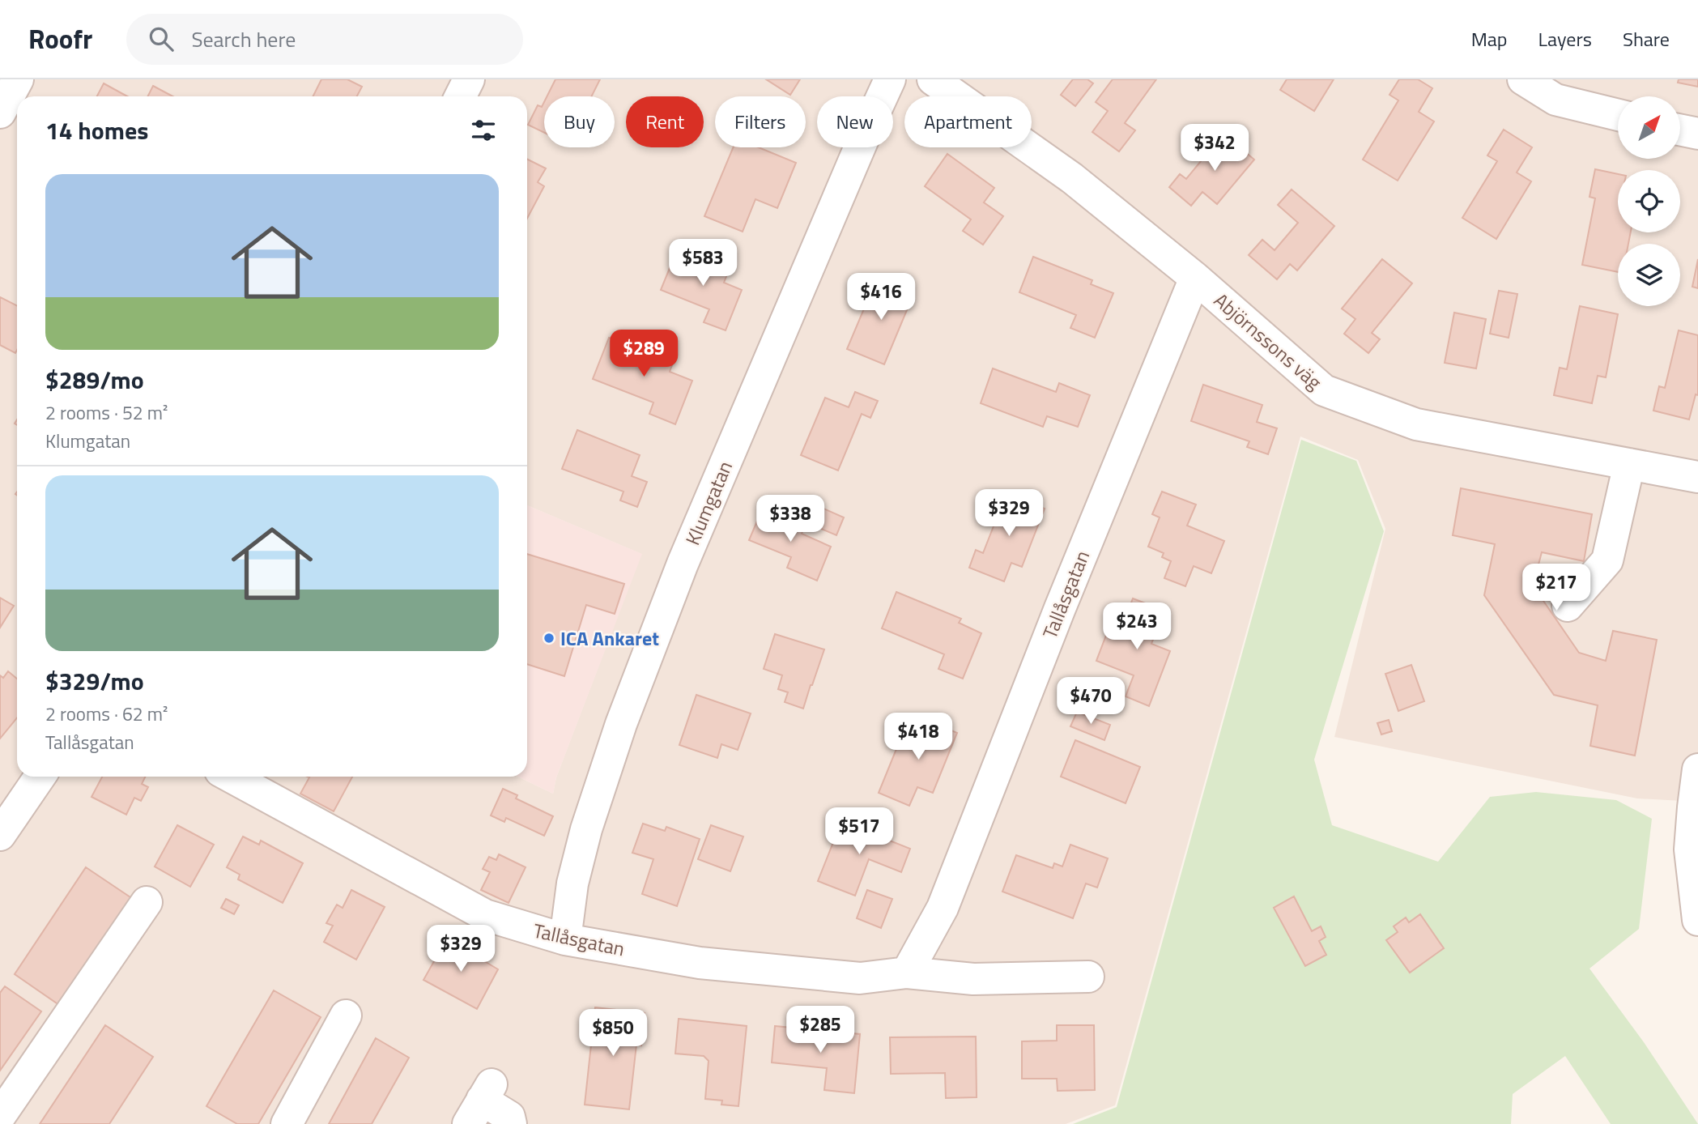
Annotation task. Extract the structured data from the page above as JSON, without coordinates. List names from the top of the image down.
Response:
{
  "streets": {
    "street": ["Abjörnssons väg", "Klumgatan", "Tallåsgatan"]
  },
  "crossings": [
    ["Abjörnssons väg", "Tallåsgatan"],
    ["Klumgatan", "Tallåsgatan"]
  ],
  "places": ["ICA Ankaret"],
  "north": "top right",
  "page": {
    "header": "Roofr",
    "search": "Search here",
    "nav": ["Map", "Layers", "Share"],
    "chip": [
      "Buy",
      "Rent",
      "Filters",
      "New",
      "Apartment"
    ],
    "heading": "14 homes",
    "price": [
      "$342",
      "$583",
      "$416",
      "$289",
      "$329",
      "$338",
      "$217",
      "$243",
      "$470",
      "$418",
      "$517",
      "$329",
      "$285",
      "$850"
    ],
    "list": [
      {
        "name": "$289/mo",
        "note": "2 rooms · 52 m² · Klumgatan"
      },
      {
        "name": "$329/mo",
        "note": "2 rooms · 62 m² · Tallåsgatan"
      }
    ]
  }
}
